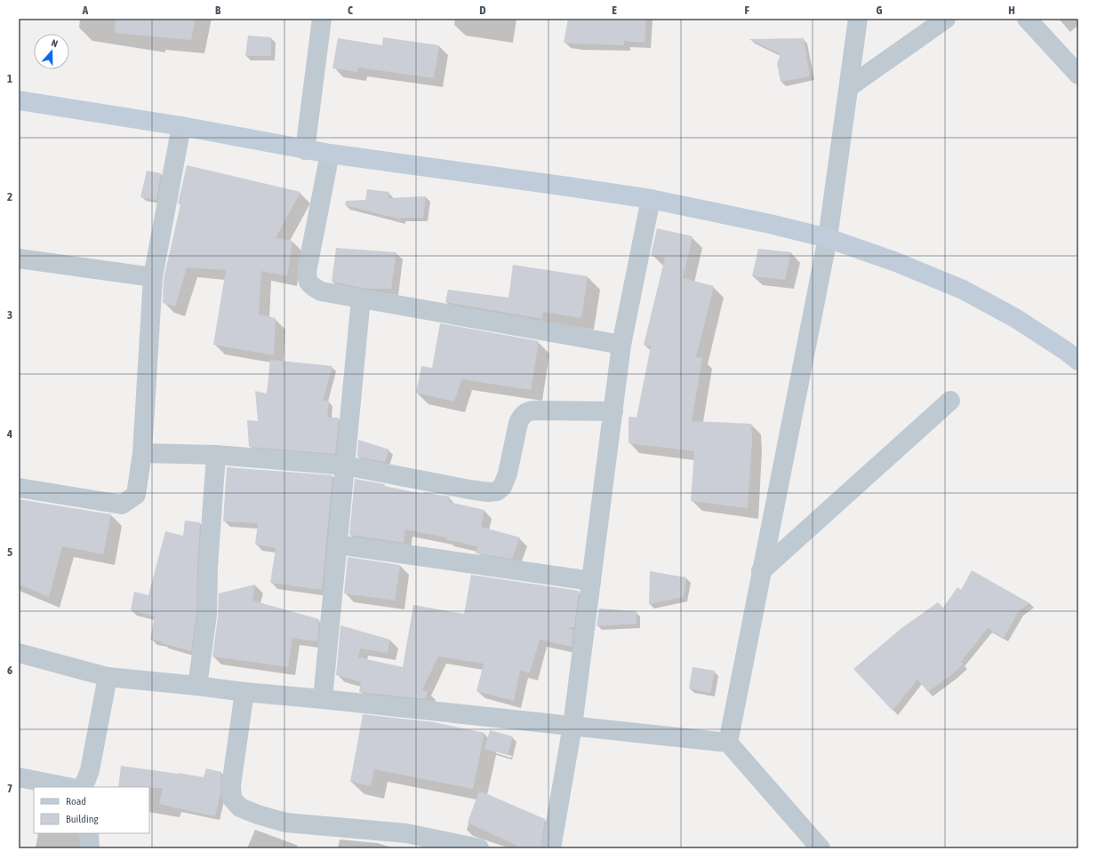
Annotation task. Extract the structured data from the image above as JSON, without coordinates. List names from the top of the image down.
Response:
{
  "legend": ["Road", "Building"],
  "north": "top",
  "grid": {
    "columns": [
      "A",
      "B",
      "C",
      "D",
      "E",
      "F",
      "G",
      "H"
    ],
    "rows": [
      "1",
      "2",
      "3",
      "4",
      "5",
      "6",
      "7"
    ]
  }
}
